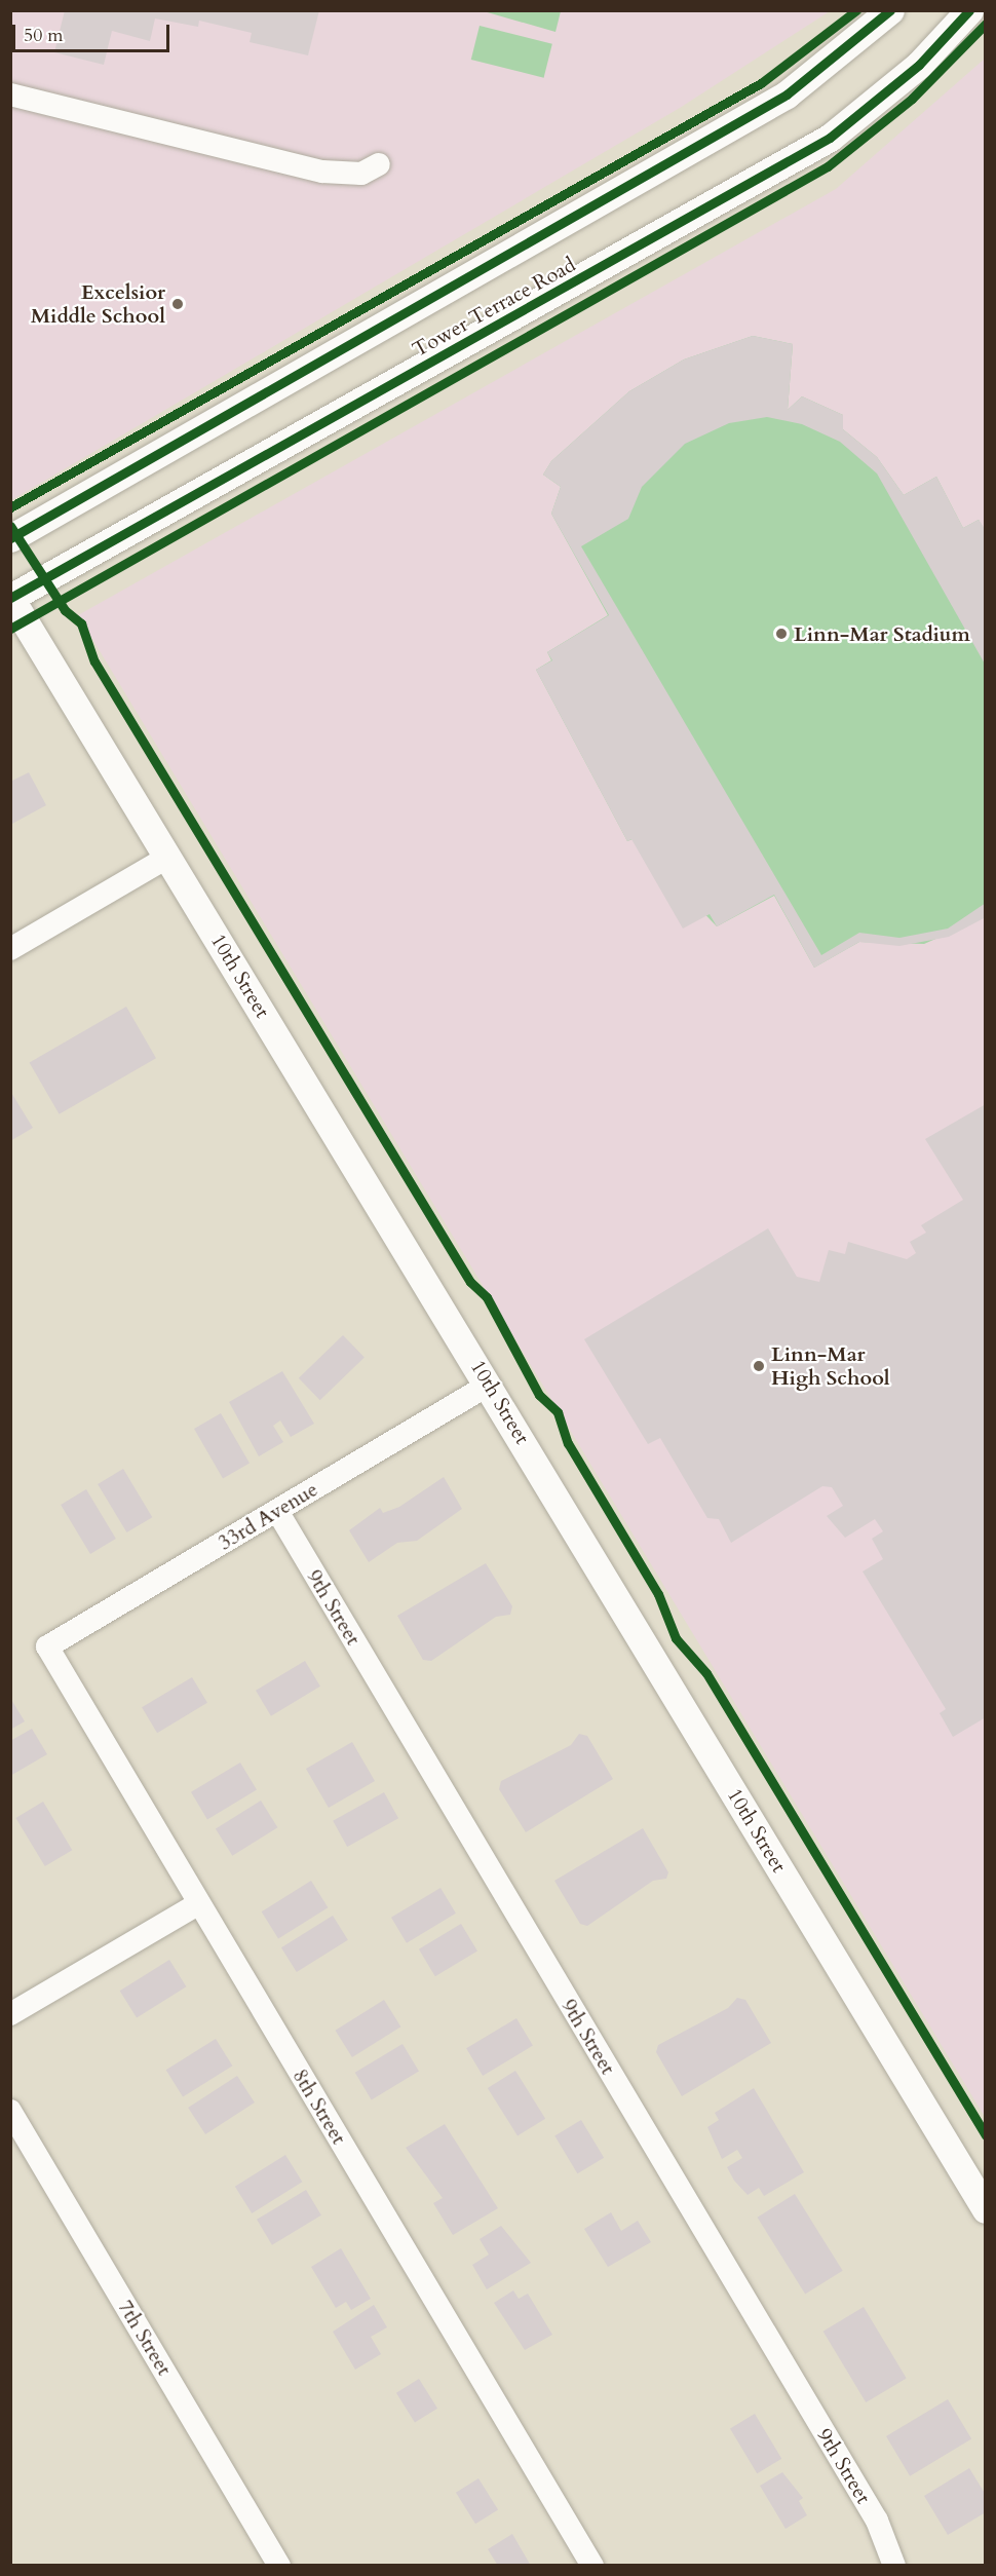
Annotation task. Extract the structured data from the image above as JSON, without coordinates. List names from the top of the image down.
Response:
{
  "streets": {
    "street": [
      "Tower Terrace Road",
      "10th Street",
      "33rd Avenue",
      "9th Street",
      "8th Street",
      "7th Street"
    ]
  },
  "crossings": [
    ["Tower Terrace Road", "10th Street"],
    ["10th Street", "33rd Avenue"],
    ["33rd Avenue", "9th Street"],
    ["33rd Avenue", "8th Street"]
  ],
  "places": ["Excelsior Middle School", "Linn-Mar Stadium", "Linn-Mar High School"],
  "scale_bar": "50 m"
}
